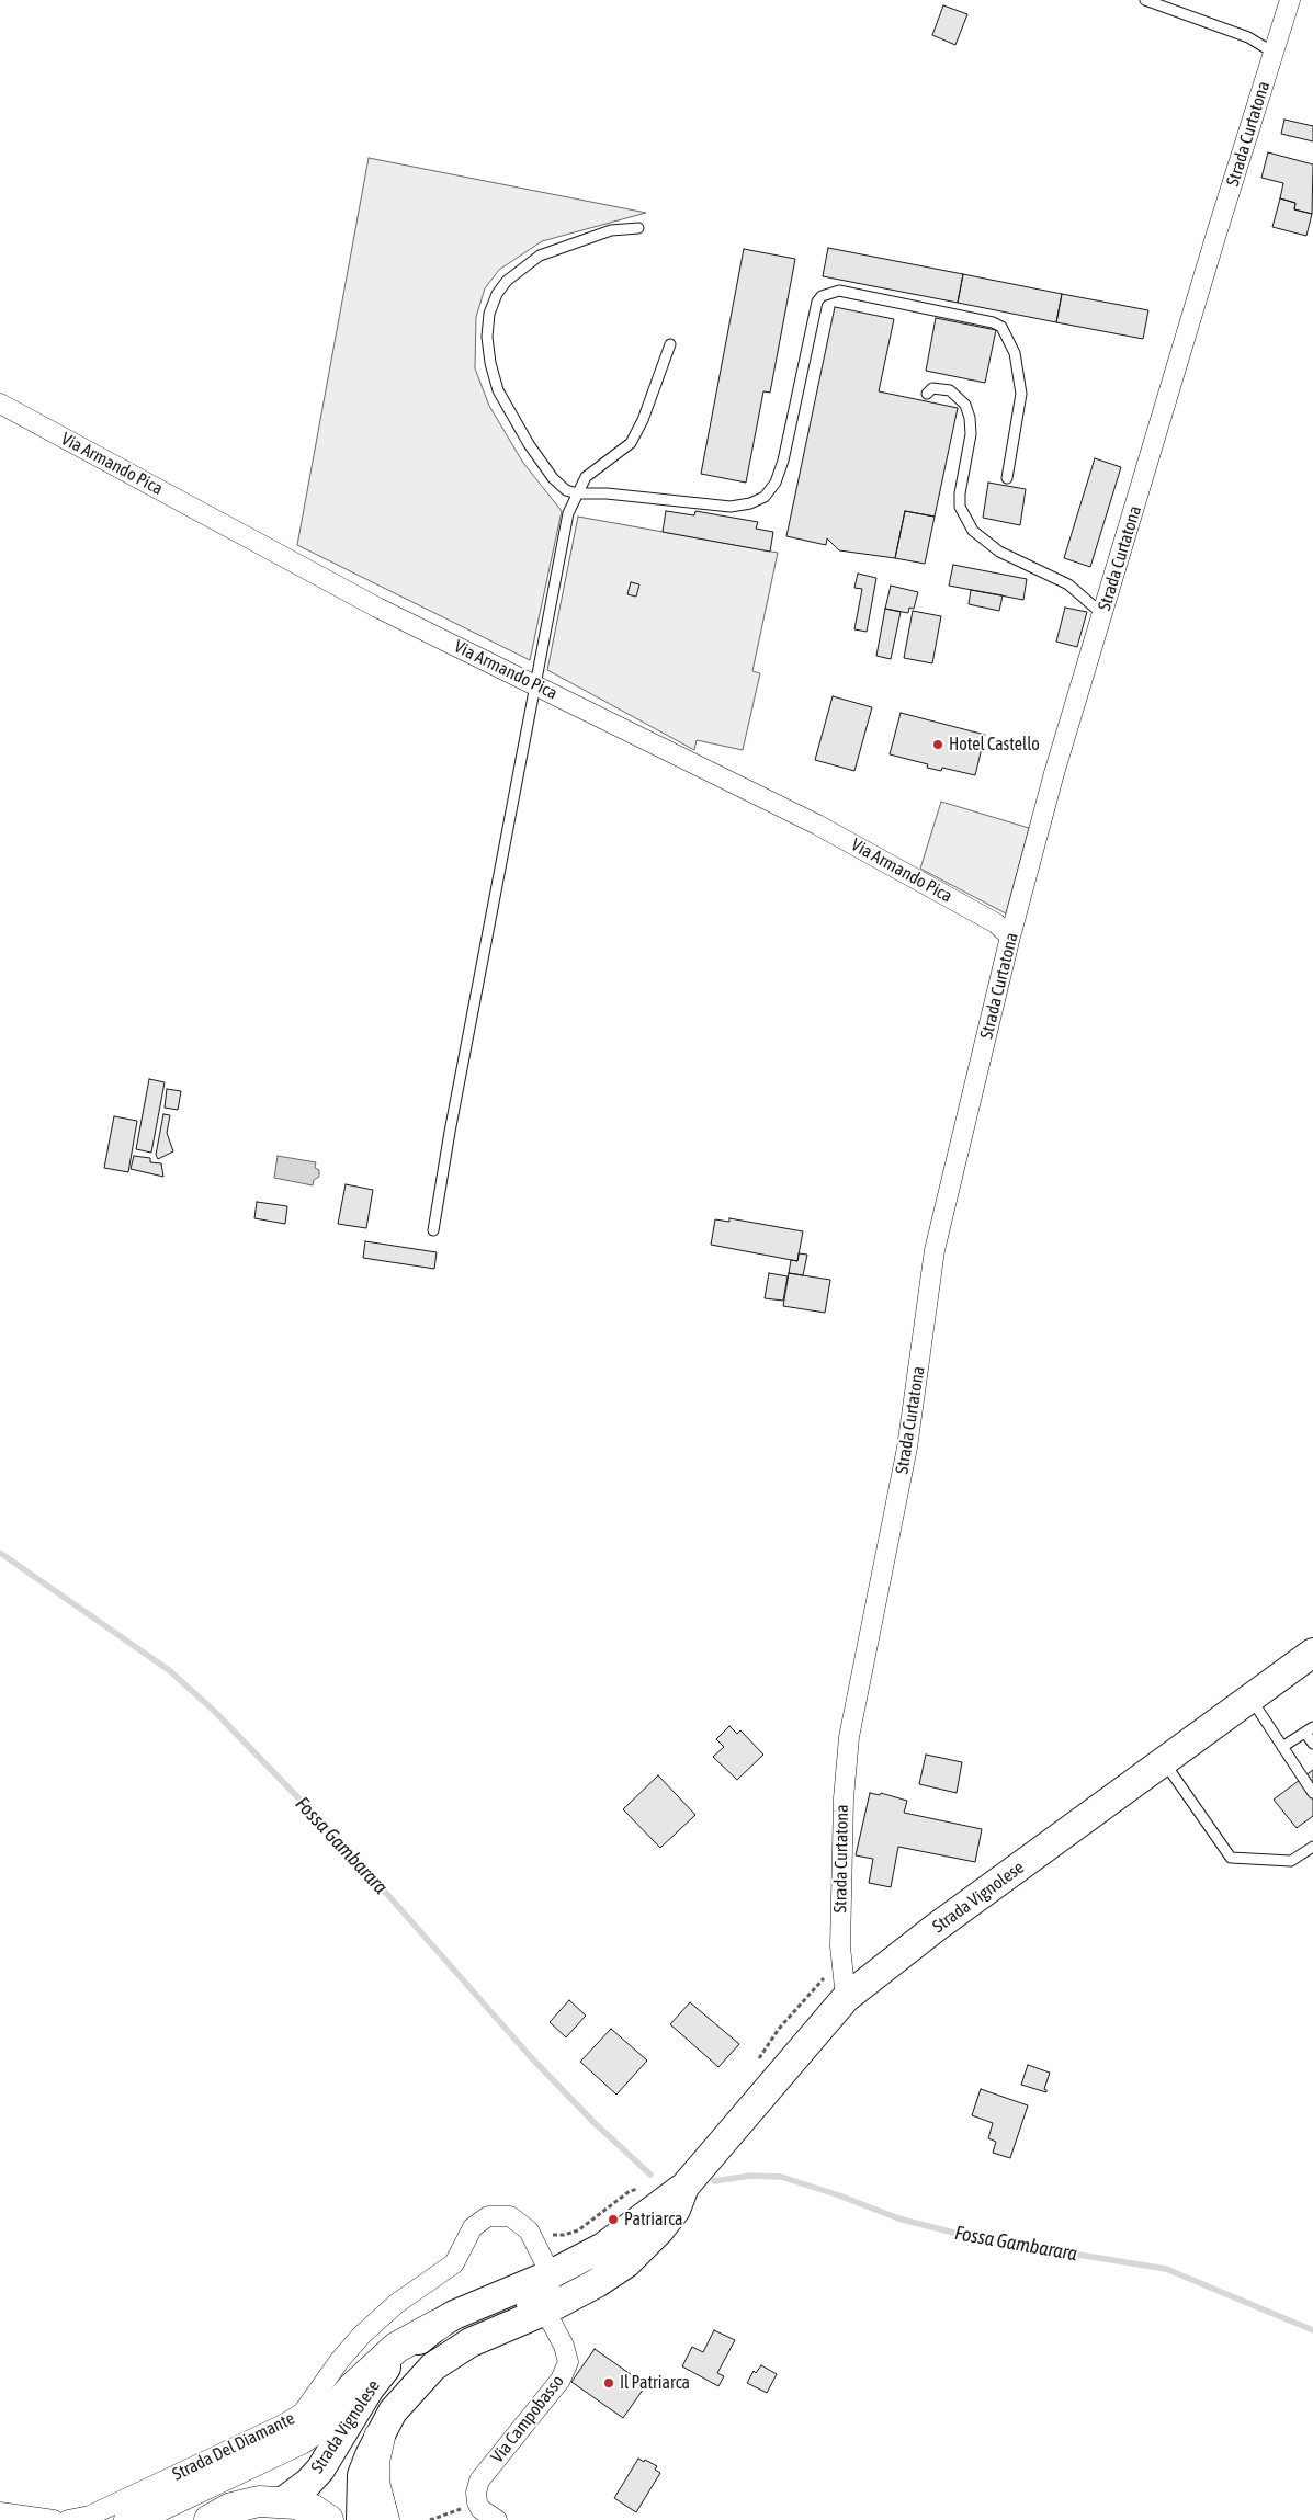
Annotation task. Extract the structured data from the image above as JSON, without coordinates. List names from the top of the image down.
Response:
{
  "streets": {
    "main road": ["Strada Vignolese"],
    "street": [
      "Strada Curtatona",
      "Via Armando Pica",
      "Via Campobasso",
      "Strada Del Diamante"
    ]
  },
  "crossings": [
    ["Strada Curtatona", "Via Armando Pica"],
    ["Strada Curtatona", "Strada Vignolese"],
    ["Strada Vignolese", "Via Campobasso"],
    ["Strada Vignolese", "Strada Del Diamante"]
  ],
  "water": ["Fossa Gambarara"],
  "places": ["Hotel Castello", "Patriarca", "Il Patriarca"]
}
